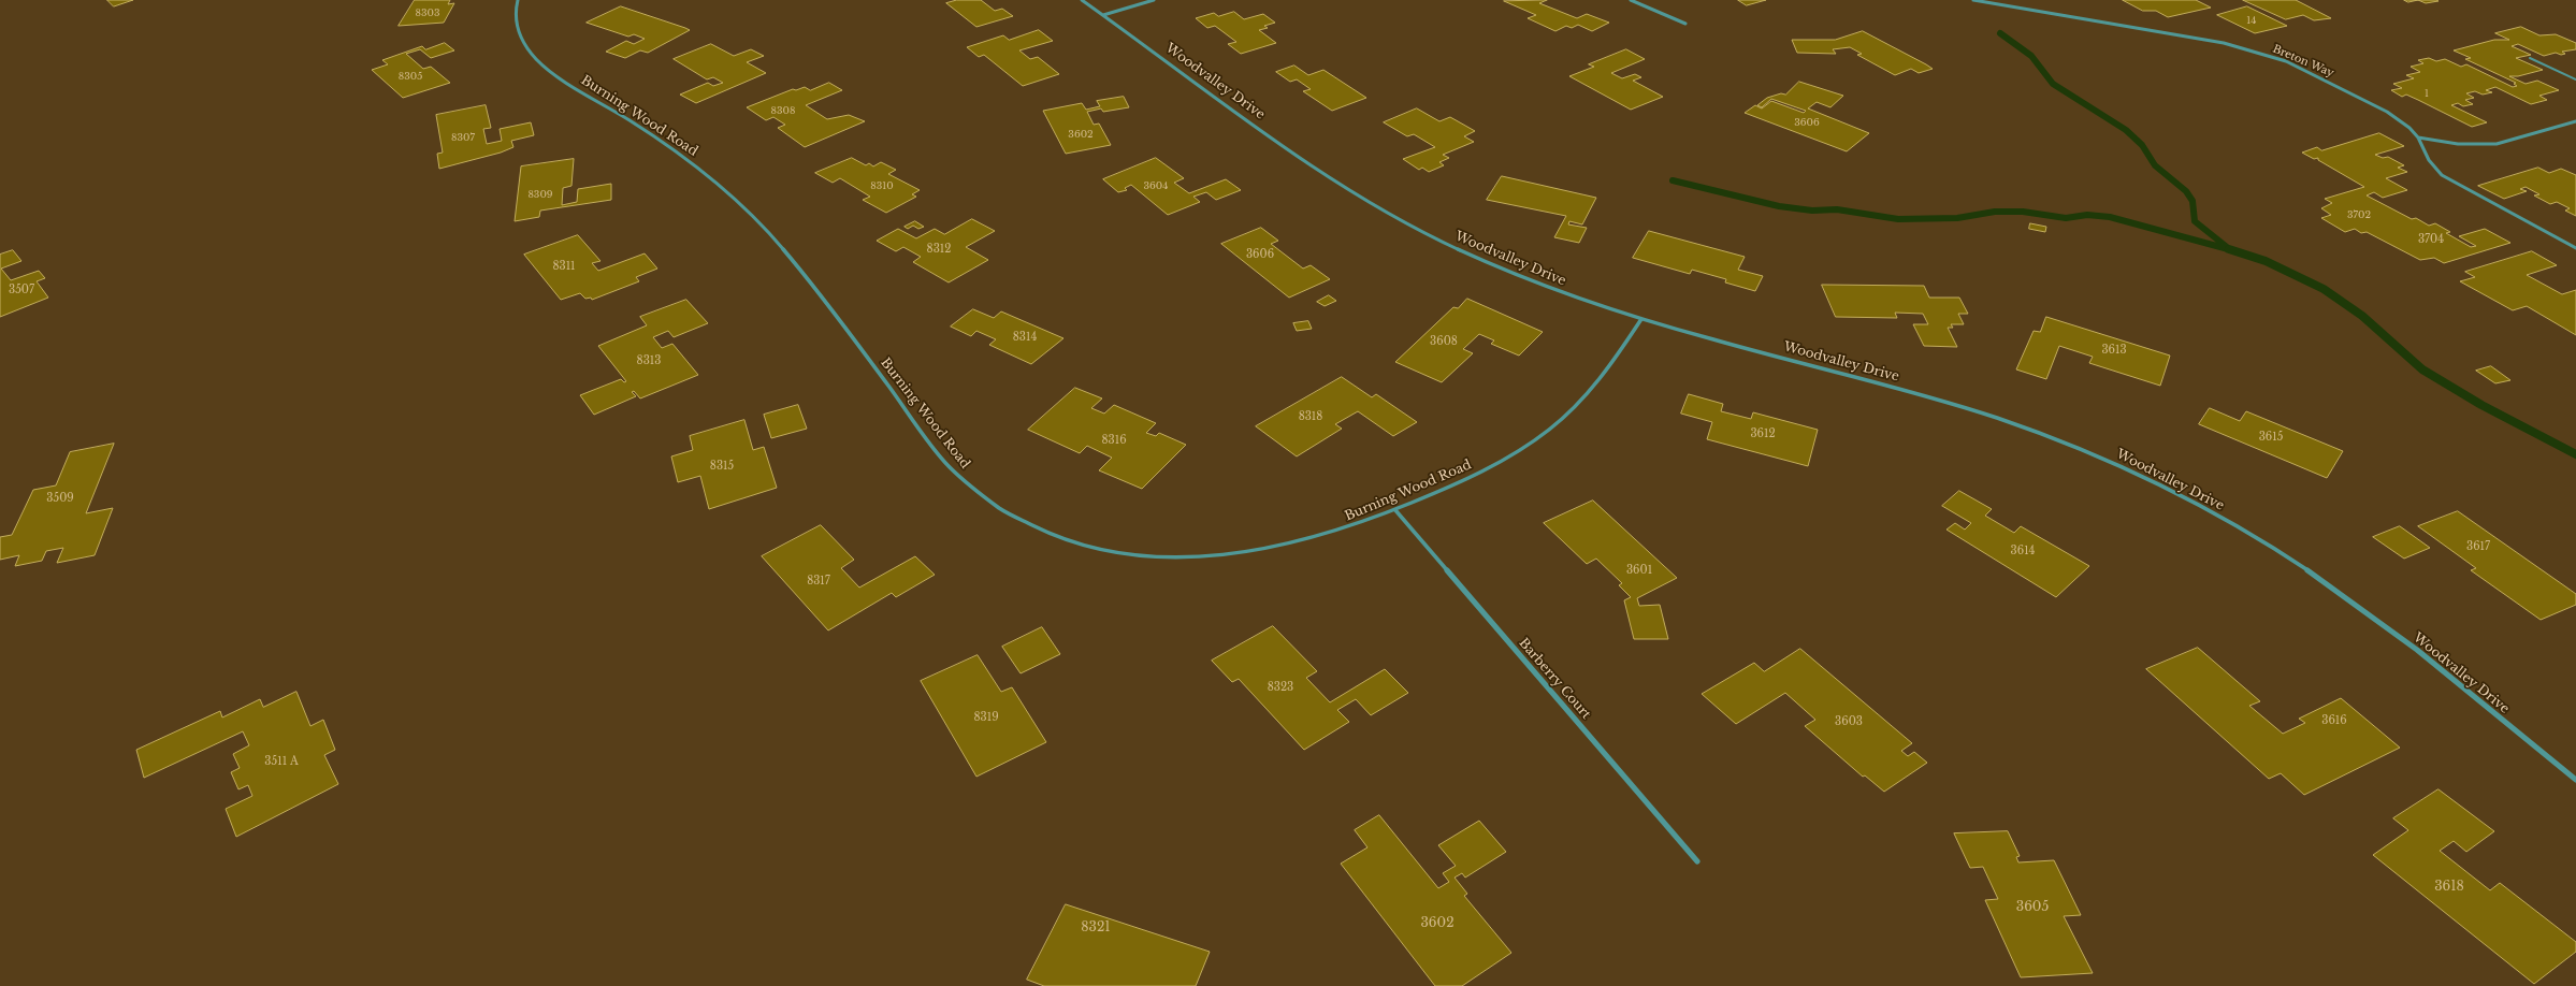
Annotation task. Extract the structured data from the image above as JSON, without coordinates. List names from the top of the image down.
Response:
{
  "streets": {
    "street": [
      "Breton Way",
      "Woodvalley Drive",
      "Burning Wood Road",
      "Barberry Court"
    ]
  },
  "crossings": [
    ["Woodvalley Drive", "Burning Wood Road"],
    ["Burning Wood Road", "Barberry Court"]
  ],
  "house_numbers": [
    "8303",
    "14",
    "8305",
    "1",
    "8308",
    "3606",
    "3602",
    "8307",
    "8310",
    "3604",
    "8309",
    "3702",
    "3704",
    "8312",
    "3606",
    "8311",
    "3507",
    "8314",
    "3608",
    "3613",
    "8313",
    "8318",
    "3612",
    "3615",
    "8316",
    "8315",
    "3509",
    "3617",
    "3614",
    "3601",
    "8317",
    "8323",
    "8319",
    "3616",
    "3603",
    "3511 A",
    "3618",
    "3605",
    "3602",
    "8321"
  ]
}
